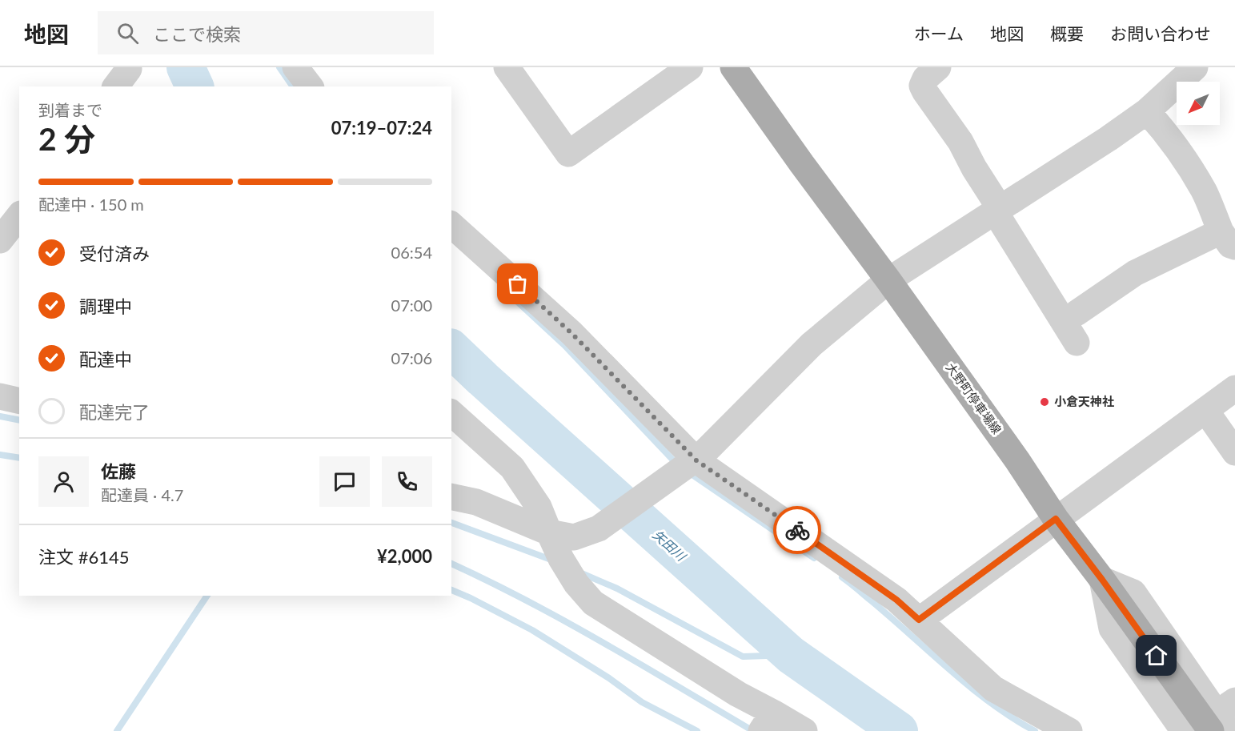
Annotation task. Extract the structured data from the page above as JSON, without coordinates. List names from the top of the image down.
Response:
{
  "streets": {
    "main road": ["大野町停車場線"]
  },
  "water": ["矢田川"],
  "places": ["小倉天神社"],
  "north": "bottom left",
  "page": {
    "header": "地図",
    "search": "ここで検索",
    "nav": [
      "ホーム",
      "地図",
      "概要",
      "お問い合わせ"
    ],
    "heading": ["2 分", "到着まで", "07:19–07:24"],
    "panel": [
      "佐藤",
      "配達員 · 4.7",
      "注文 #6145",
      "¥2,000"
    ],
    "bar": "配達中 · 150 m",
    "list": [
      ["受付済み", "06:54"],
      ["調理中", "07:00"],
      ["配達中", "07:06"],
      "配達完了"
    ]
  }
}
